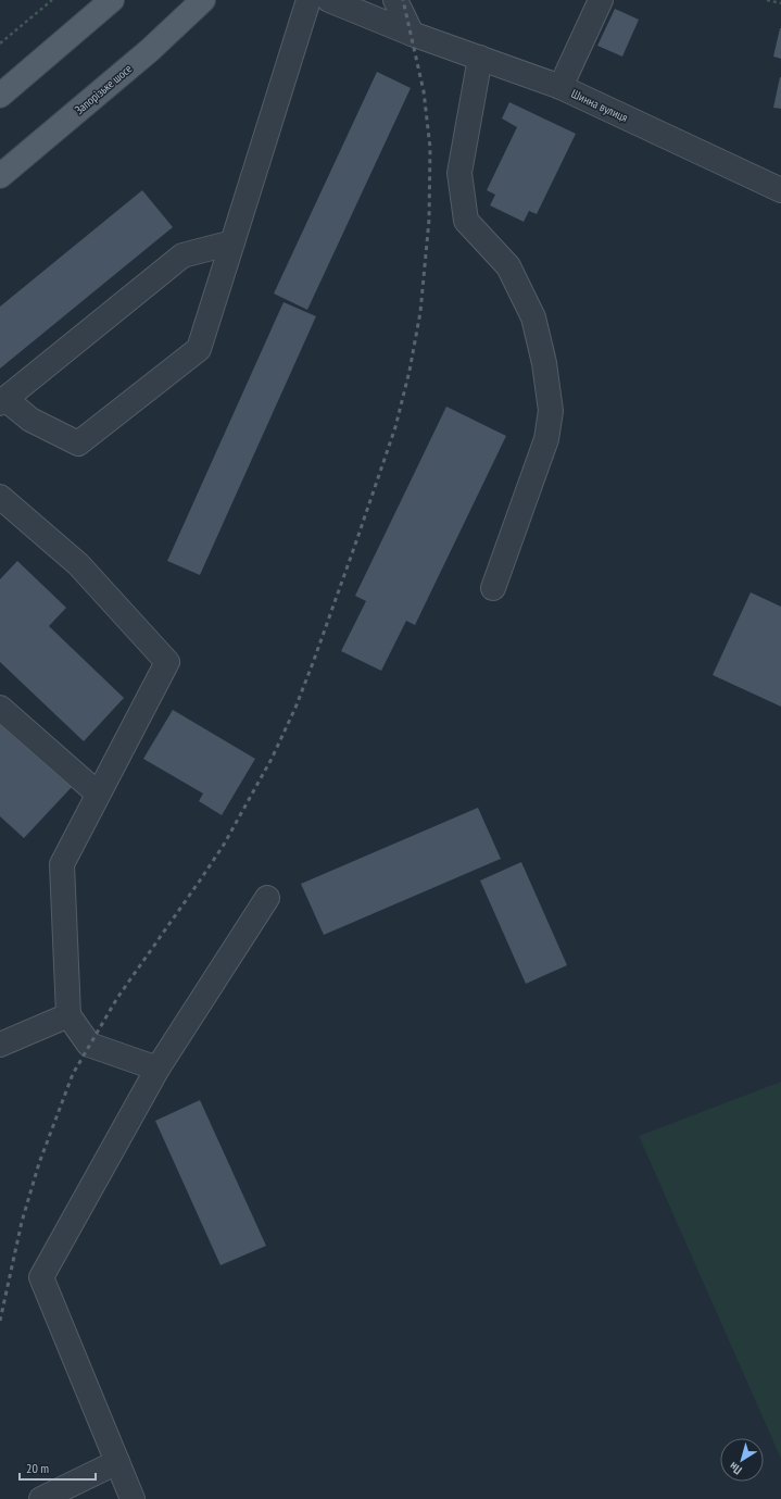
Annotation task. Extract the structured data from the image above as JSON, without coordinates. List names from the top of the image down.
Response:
{
  "streets": {
    "main road": ["Запорізьке шосе"],
    "street": ["Шинна вулиця"]
  },
  "scale_bar": "20 m",
  "north": "bottom left"
}
